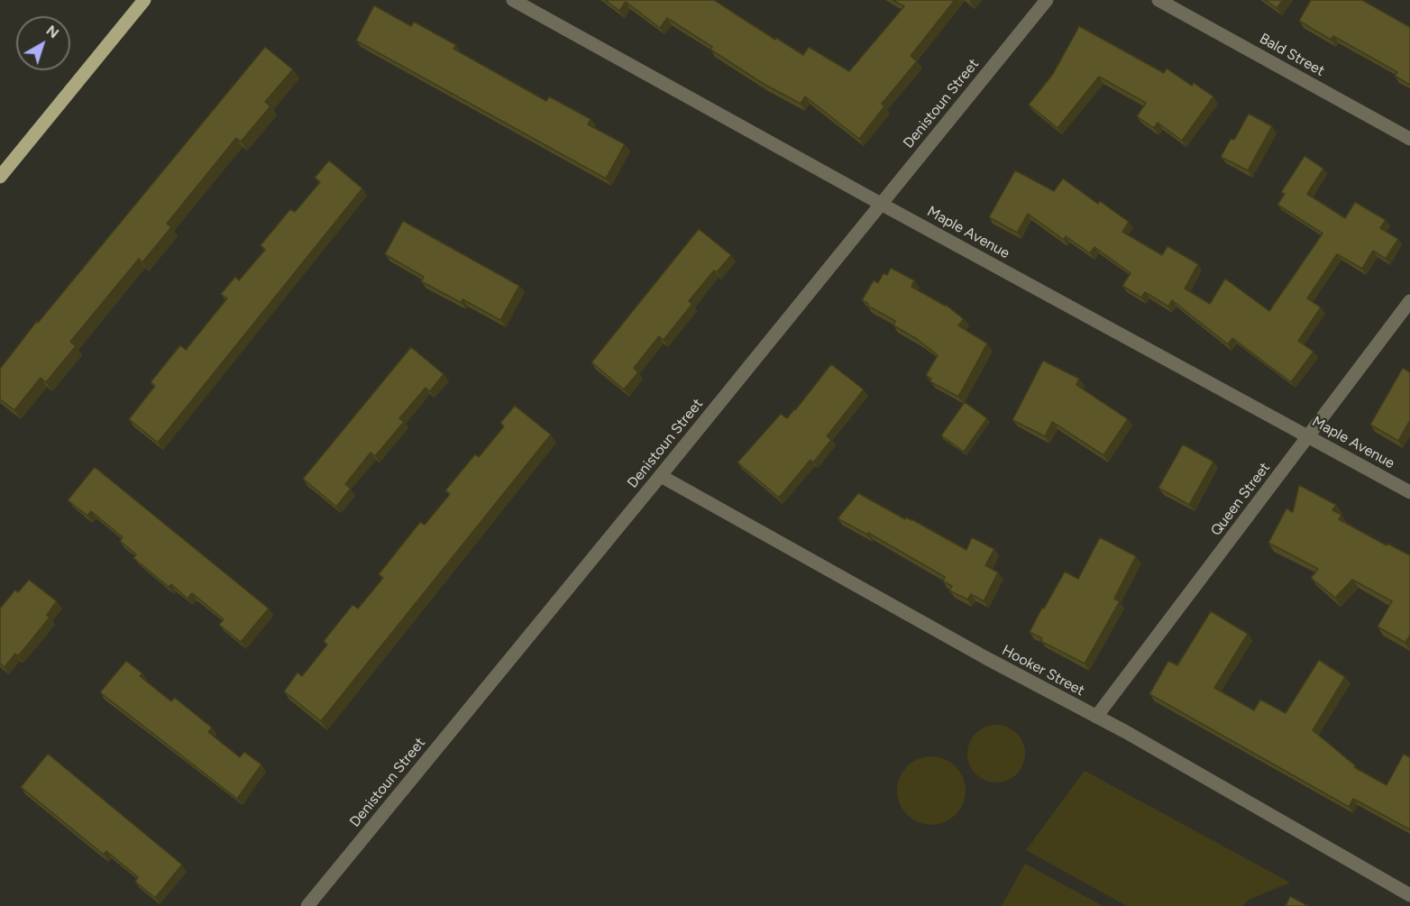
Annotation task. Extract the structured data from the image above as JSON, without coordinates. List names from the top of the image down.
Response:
{
  "streets": {
    "street": [
      "Bald Street",
      "Denistoun Street",
      "Maple Avenue",
      "Queen Street",
      "Hooker Street"
    ]
  },
  "crossings": [
    ["Denistoun Street", "Maple Avenue"],
    ["Denistoun Street", "Hooker Street"],
    ["Maple Avenue", "Queen Street"],
    ["Queen Street", "Hooker Street"]
  ],
  "north": "top right"
}
